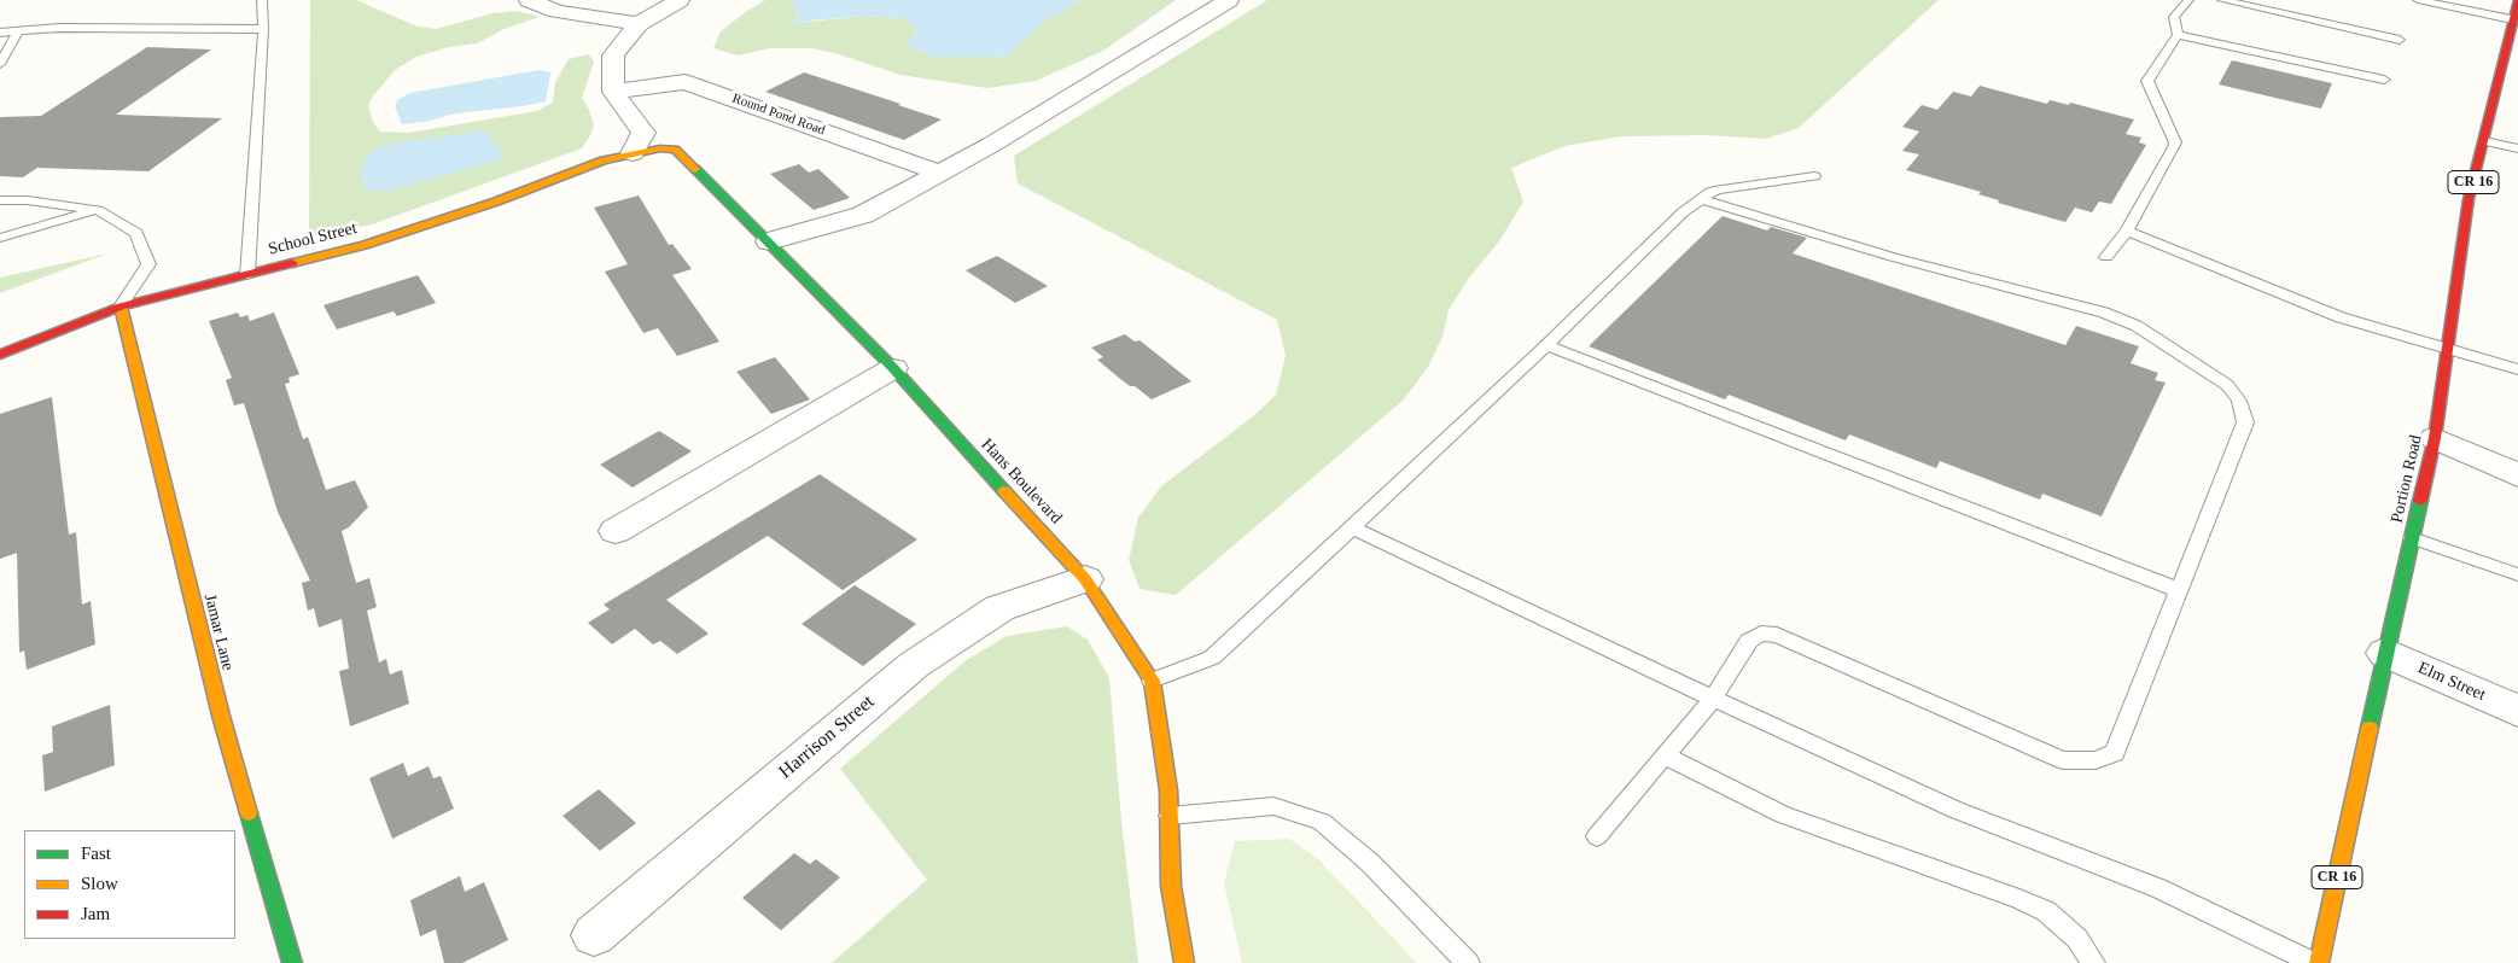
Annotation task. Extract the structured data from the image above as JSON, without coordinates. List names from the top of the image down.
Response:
{
  "streets": {
    "street": [
      "Round Pond Road",
      "CR 16",
      "School Street",
      "Portion Road",
      "Hans Boulevard",
      "Jamar Lane",
      "Elm Street",
      "Harrison Street"
    ]
  },
  "crossings": [
    ["School Street", "Hans Boulevard"],
    ["School Street", "Jamar Lane"],
    ["Portion Road", "Elm Street"],
    ["Hans Boulevard", "Harrison Street"]
  ],
  "legend": ["Fast", "Slow", "Jam"]
}
